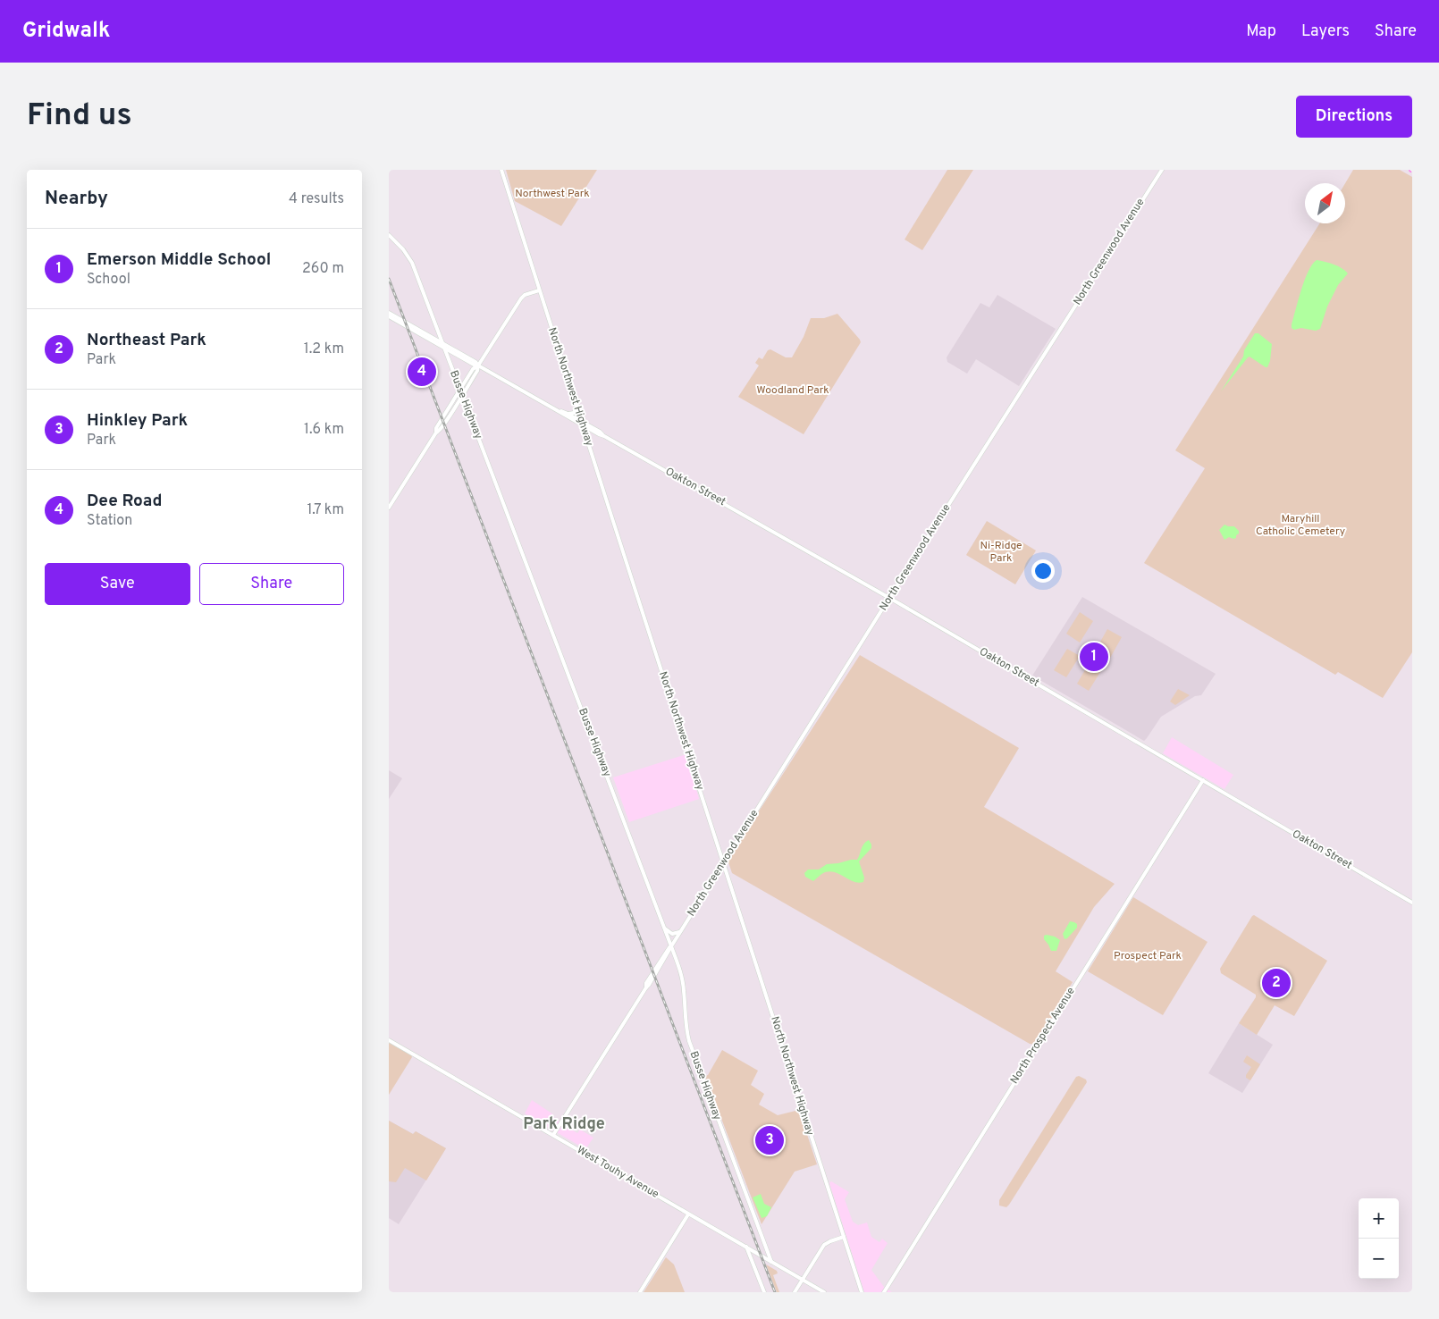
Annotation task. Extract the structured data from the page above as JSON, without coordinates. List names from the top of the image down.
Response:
{
  "streets": {
    "main road": [
      "North Greenwood Avenue",
      "North Northwest Highway",
      "Busse Highway",
      "Oakton Street",
      "North Prospect Avenue",
      "West Touhy Avenue"
    ]
  },
  "crossings": [
    ["North Greenwood Avenue", "North Northwest Highway"],
    ["North Greenwood Avenue", "Busse Highway"],
    ["North Greenwood Avenue", "Oakton Street"],
    ["North Greenwood Avenue", "West Touhy Avenue"],
    ["North Northwest Highway", "Oakton Street"],
    ["Busse Highway", "Oakton Street"],
    ["Busse Highway", "West Touhy Avenue"],
    ["Oakton Street", "North Prospect Avenue"]
  ],
  "districts": ["Park Ridge"],
  "parks": [
    "Northwest Park",
    "Woodland Park",
    "Maryhill Catholic Cemetery",
    "Ni-Ridge Park",
    "Prospect Park"
  ],
  "north": "top right",
  "page": {
    "header": "Gridwalk",
    "nav": ["Map", "Layers", "Share"],
    "buttons": [
      "Directions",
      ["Save", "Share"]
    ],
    "title": "Find us",
    "heading": ["Nearby", "4 results"],
    "list": [
      {
        "mark": "1",
        "name": "Emerson Middle School",
        "note": "School",
        "value": "260 m"
      },
      {
        "mark": "2",
        "name": "Northeast Park",
        "note": "Park",
        "value": "1.2 km"
      },
      {
        "mark": "3",
        "name": "Hinkley Park",
        "note": "Park",
        "value": "1.6 km"
      },
      {
        "mark": "4",
        "name": "Dee Road",
        "note": "Station",
        "value": "1.7 km"
      }
    ],
    "pins": [
      "4",
      "1",
      "2",
      "3"
    ],
    "map_buttons": ["+", "−"]
  }
}
